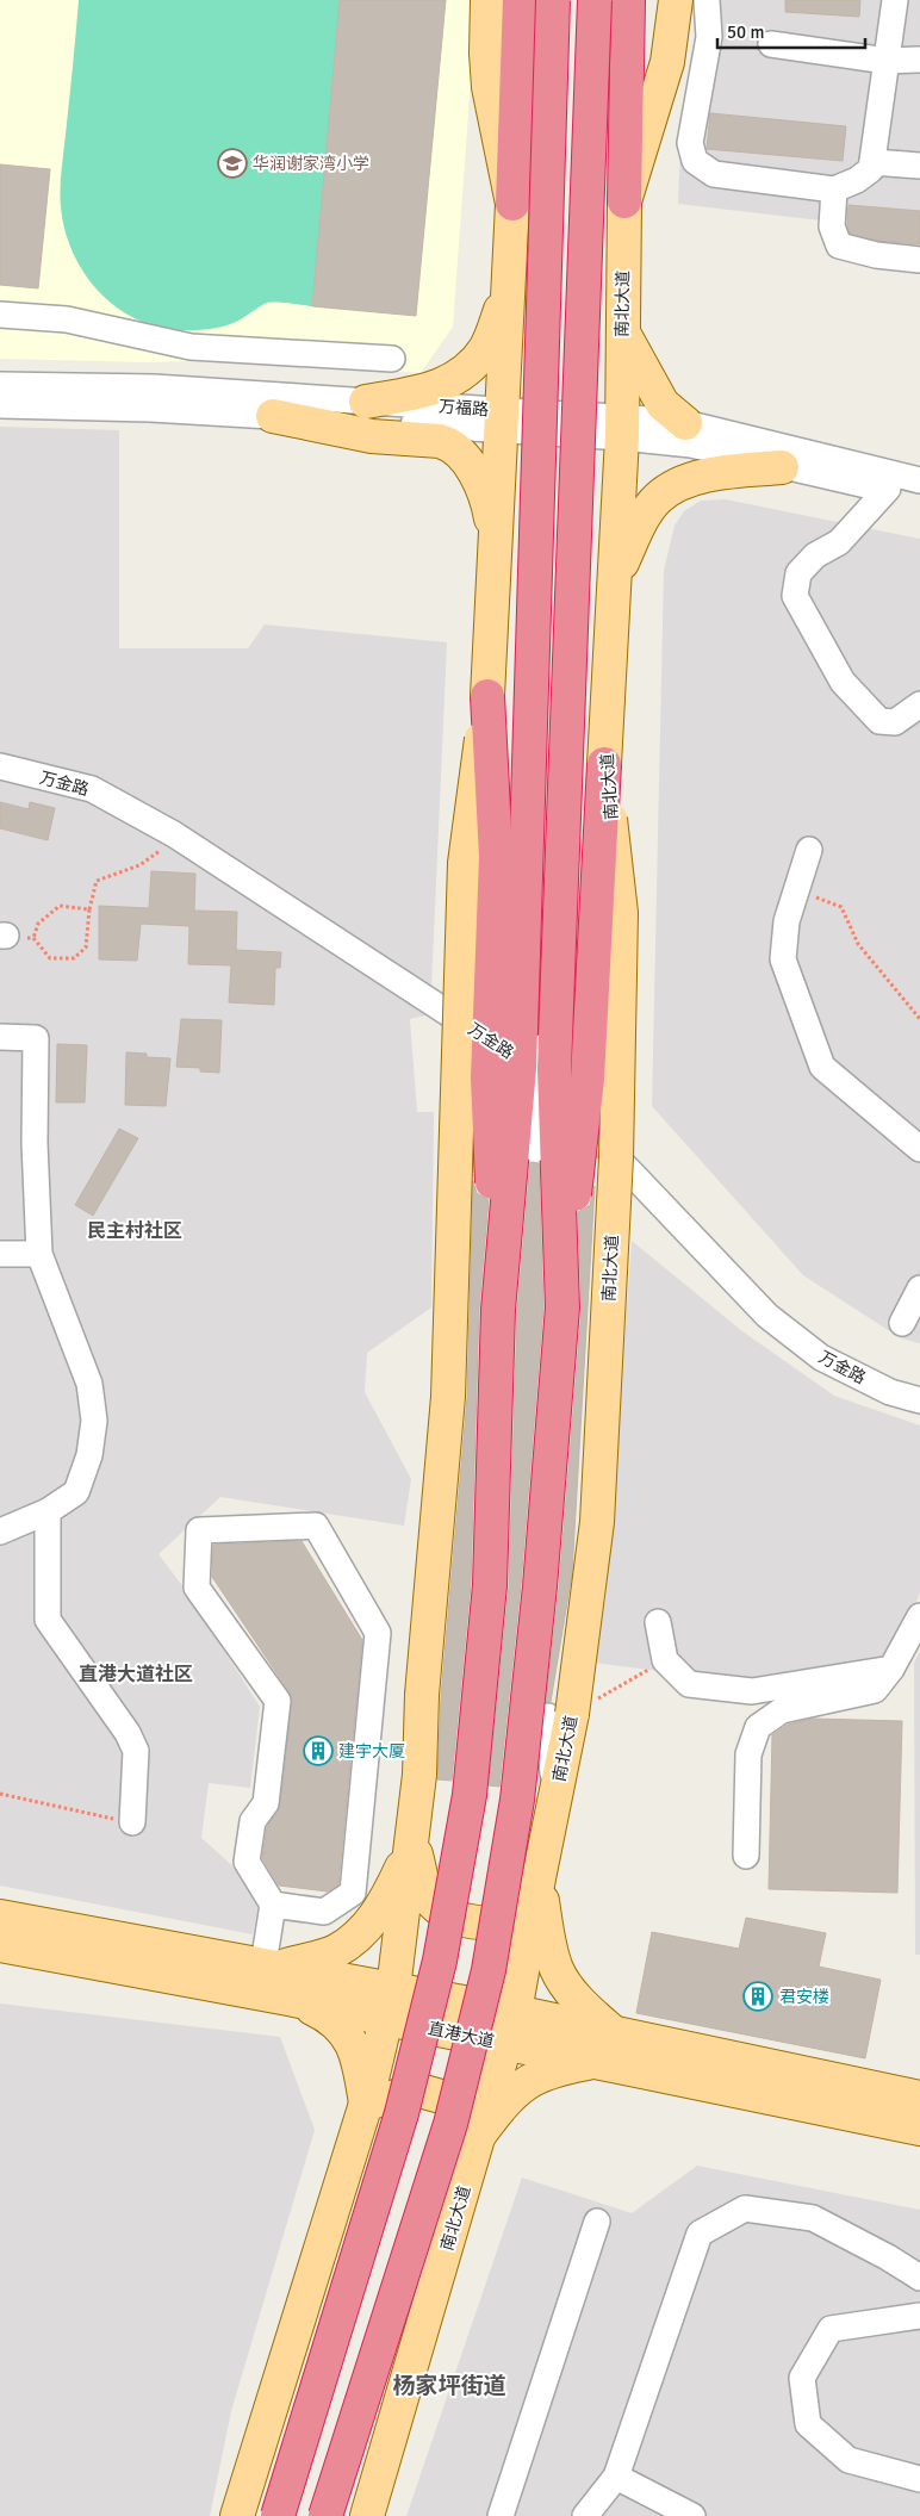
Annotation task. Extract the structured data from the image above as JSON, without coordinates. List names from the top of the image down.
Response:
{
  "streets": {
    "highway": ["南北大道"],
    "main road": ["直港大道"],
    "street": ["万福路", "万金路"]
  },
  "crossings": [
    ["南北大道", "万福路"],
    ["南北大道", "直港大道"]
  ],
  "districts": ["民主村社区", "直港大道社区", "杨家坪街道"],
  "places": {
    "school or university": ["华润谢家湾小学"],
    "building": ["建宇大厦", "君安楼"]
  },
  "scale_bar": "50 m"
}
